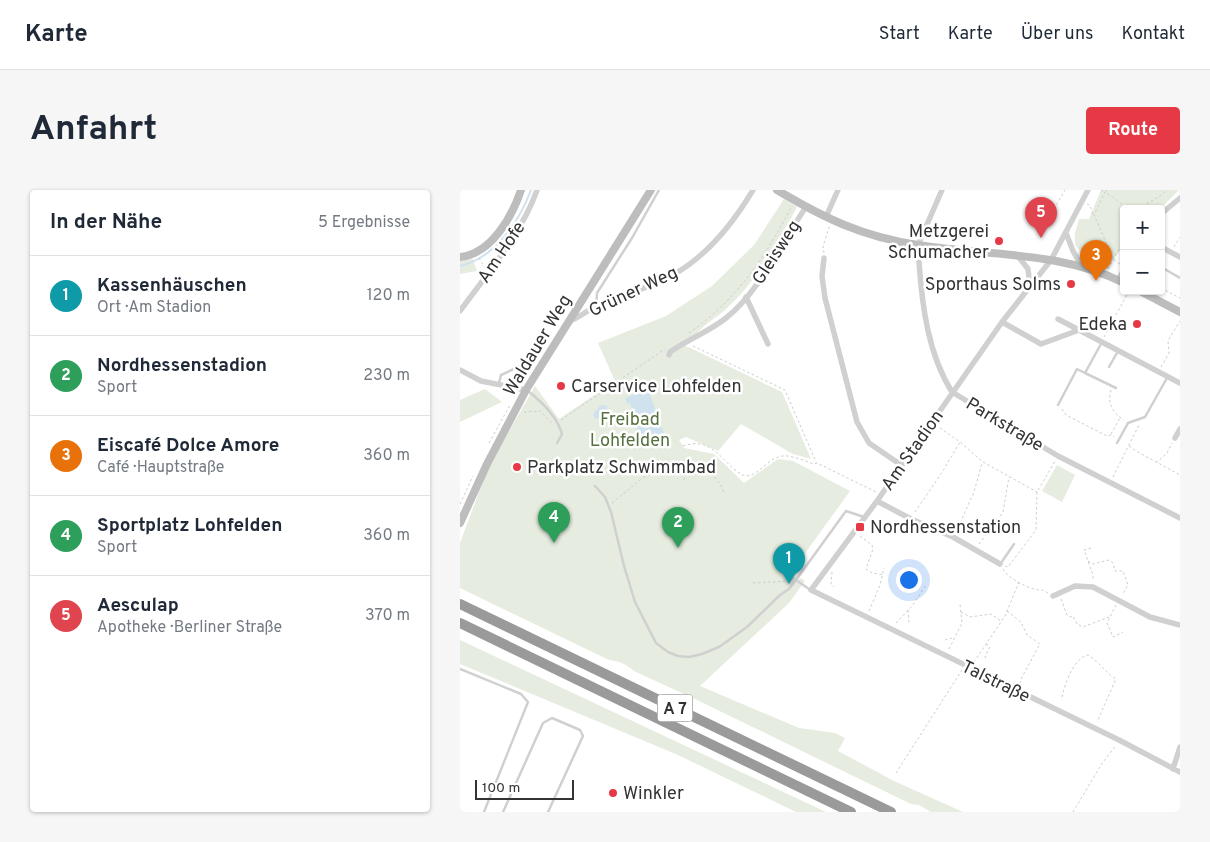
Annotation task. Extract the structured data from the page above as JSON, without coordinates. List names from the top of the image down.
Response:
{
  "streets": {
    "highway": ["A 7"],
    "main road": ["Waldauer Weg"],
    "street": [
      "Am Hofe",
      "Gleisweg",
      "Grüner Weg",
      "Parkstraße",
      "Am Stadion",
      "Talstraße"
    ]
  },
  "crossings": [
    ["Grüner Weg", "Waldauer Weg"],
    ["Parkstraße", "Am Stadion"],
    ["Am Stadion", "Talstraße"]
  ],
  "parks": ["Freibad Lohfelden"],
  "places": {
    "other": [
      "Metzgerei Schumacher",
      "Sporthaus Solms",
      "Edeka",
      "Carservice Lohfelden",
      "Parkplatz Schwimmbad",
      "Winkler"
    ],
    "transit": ["Nordhessenstation"]
  },
  "scale_bar": "100 m",
  "page": {
    "header": "Karte",
    "nav": [
      "Start",
      "Karte",
      "Über uns",
      "Kontakt"
    ],
    "buttons": "Route",
    "title": "Anfahrt",
    "heading": ["In der Nähe", "5 Ergebnisse"],
    "pins": [
      "5",
      "3",
      "4",
      "2",
      "1"
    ],
    "map_buttons": ["+", "−"],
    "list": [
      {
        "mark": "1",
        "name": "Kassenhäuschen",
        "note": "Ort · Am Stadion",
        "value": "120 m"
      },
      {
        "mark": "2",
        "name": "Nordhessenstadion",
        "note": "Sport",
        "value": "230 m"
      },
      {
        "mark": "3",
        "name": "Eiscafé Dolce Amore",
        "note": "Café · Hauptstraße",
        "value": "360 m"
      },
      {
        "mark": "4",
        "name": "Sportplatz Lohfelden",
        "note": "Sport",
        "value": "360 m"
      },
      {
        "mark": "5",
        "name": "Aesculap",
        "note": "Apotheke · Berliner Straße",
        "value": "370 m"
      }
    ],
    "scale": "100 m"
  }
}
